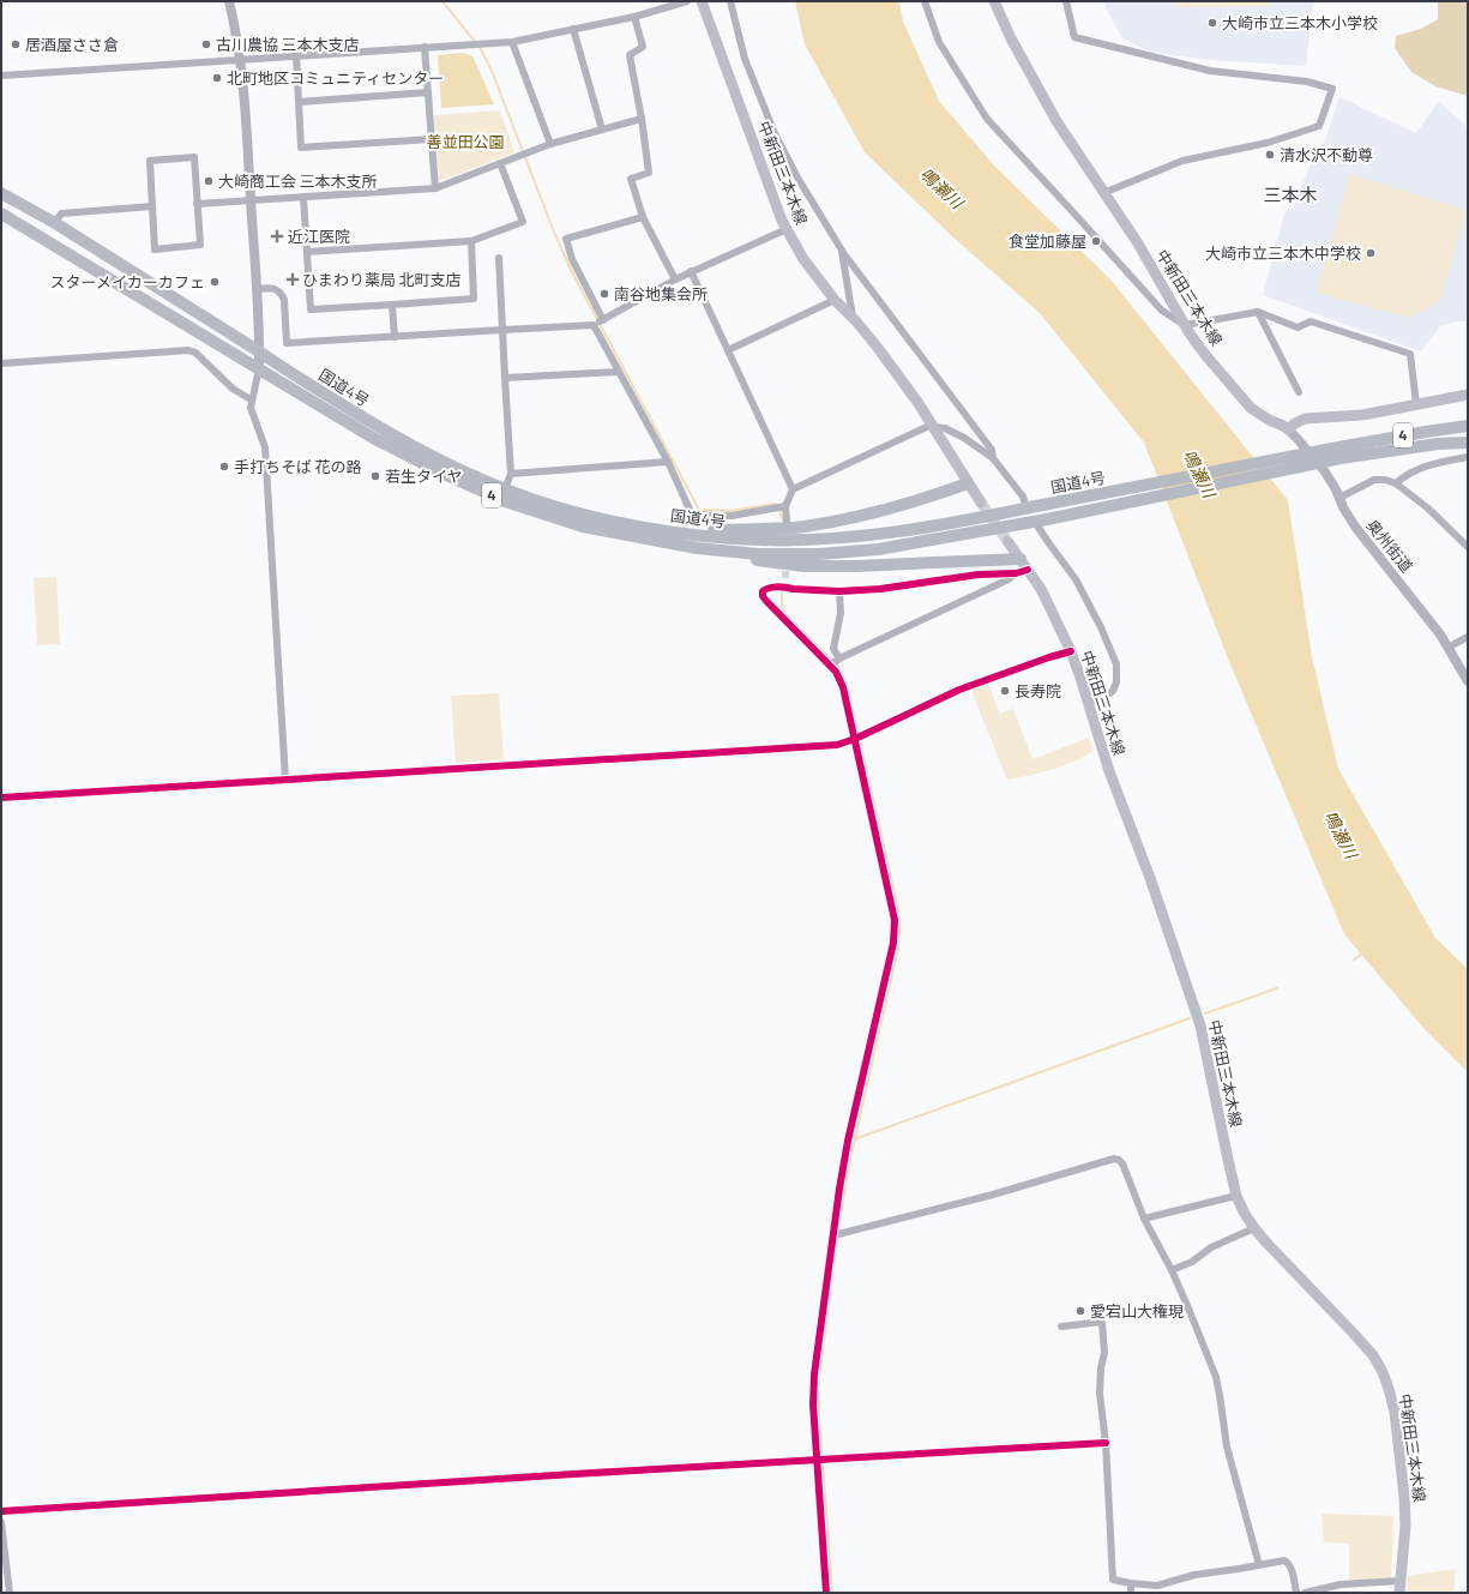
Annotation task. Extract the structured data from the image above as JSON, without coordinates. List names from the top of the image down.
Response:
{
  "streets": {
    "highway": ["国道4号", "4"],
    "main road": ["中新田三本木線"],
    "street": ["奥州街道"]
  },
  "crossings": [
    ["中新田三本木線", "奥州街道"]
  ],
  "districts": ["三本木"],
  "water": ["鳴瀬川"],
  "parks": ["善並田公園"],
  "places": {
    "other": [
      "大崎市立三本木小学校",
      "居酒屋ささ倉",
      "古川農協 三本木支店",
      "北町地区コミュニティセンター",
      "清水沢不動尊",
      "大崎商工会 三本木支所",
      "食堂加藤屋",
      "大崎市立三本木中学校",
      "スターメイカーカフェ",
      "南谷地集会所",
      "手打ちそば 花の路",
      "若生タイヤ",
      "長寿院",
      "愛宕山大権現"
    ],
    "health": ["近江医院", "ひまわり薬局 北町支店"]
  }
}
